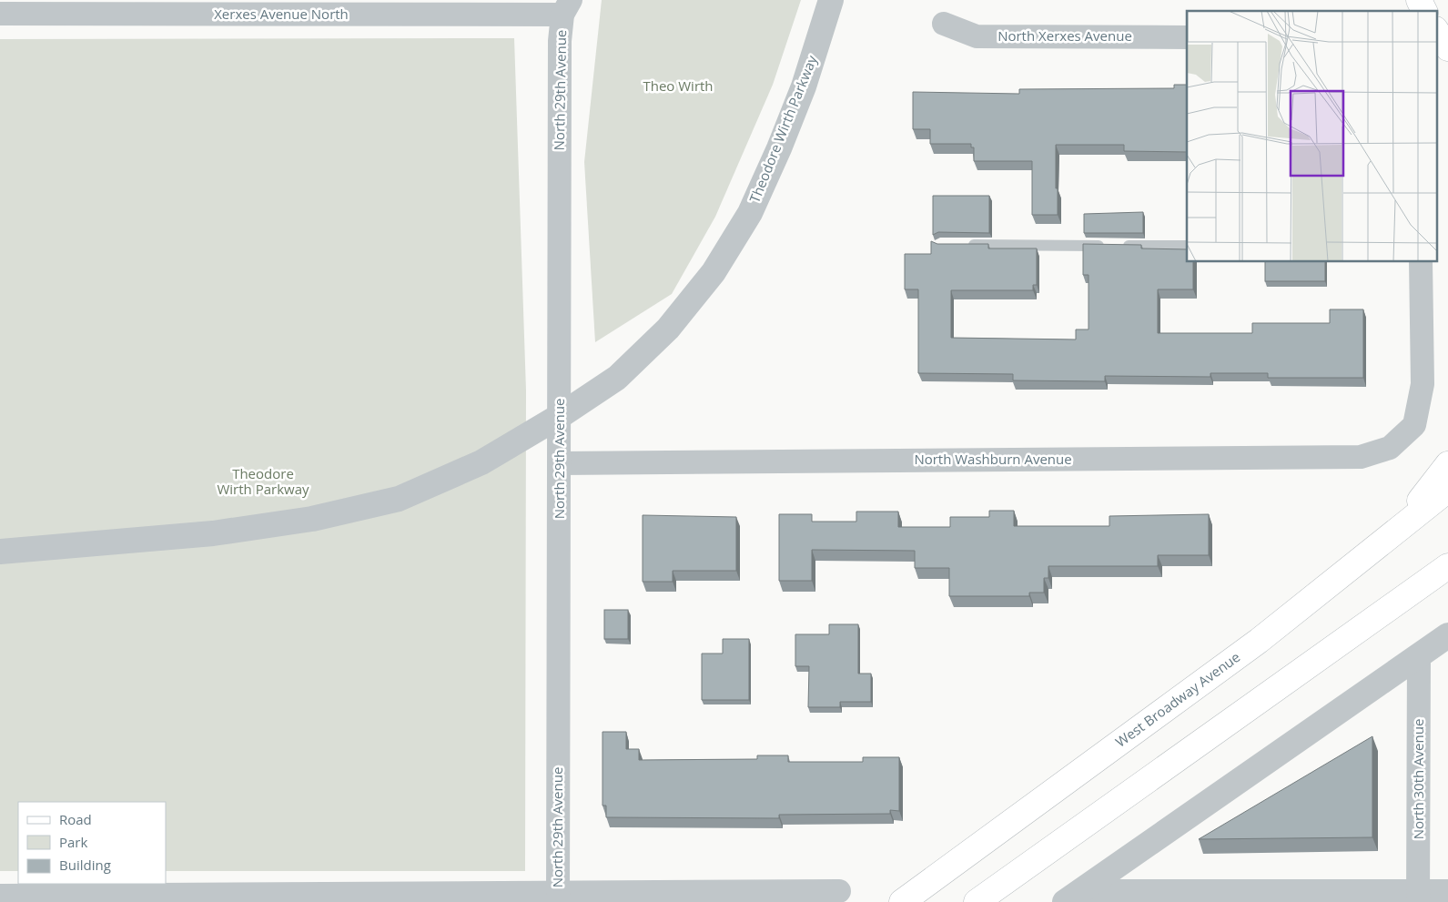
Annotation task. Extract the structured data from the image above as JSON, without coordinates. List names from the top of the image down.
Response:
{
  "streets": {
    "main road": ["West Broadway Avenue"],
    "street": [
      "Xerxes Avenue North",
      "North Xerxes Avenue",
      "North 29th Avenue",
      "Theodore Wirth Parkway",
      "North Washburn Avenue",
      "North 30th Avenue"
    ]
  },
  "crossings": [
    ["Xerxes Avenue North", "North 29th Avenue"],
    ["North 29th Avenue", "Theodore Wirth Parkway"],
    ["North 29th Avenue", "North Washburn Avenue"]
  ],
  "parks": ["Theo Wirth", "Theodore Wirth Parkway"],
  "legend": ["Road", "Park", "Building"]
}
